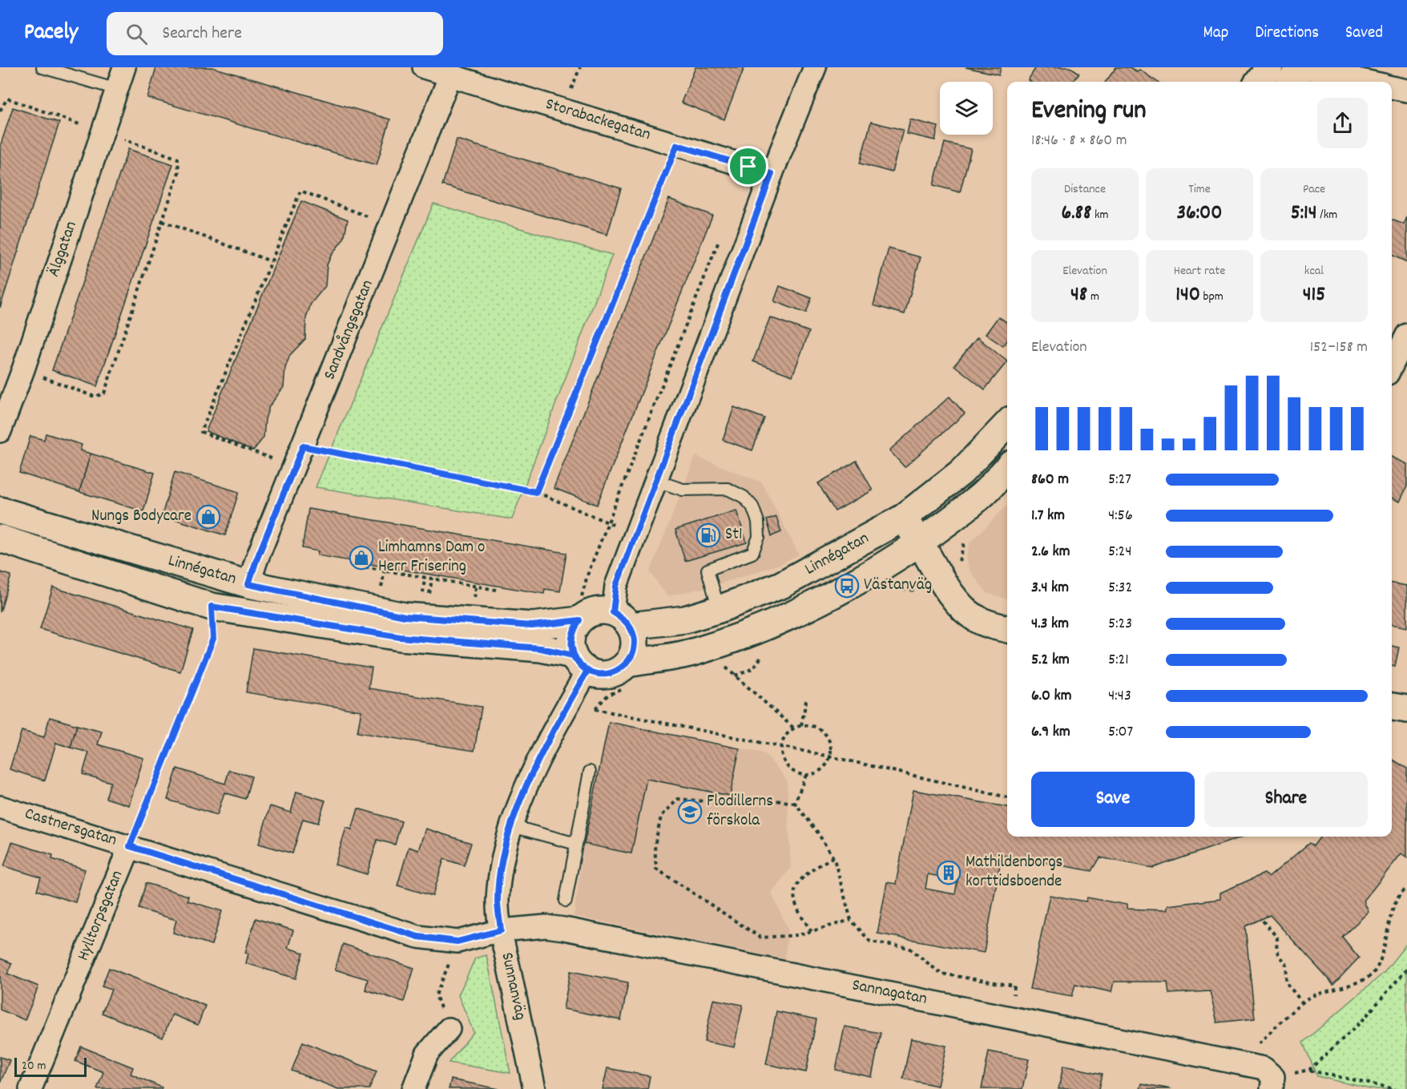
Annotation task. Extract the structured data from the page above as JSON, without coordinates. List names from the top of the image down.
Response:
{
  "streets": {
    "street": [
      "Storabackegatan",
      "Älggatan",
      "Sandvångsgatan",
      "Linnégatan",
      "Castnersgatan",
      "Hylltorpsgatan",
      "Sunnanväg",
      "Sannagatan"
    ]
  },
  "crossings": [
    ["Storabackegatan", "Sandvångsgatan"],
    ["Sandvångsgatan", "Linnégatan"],
    ["Linnégatan", "Sunnanväg"],
    ["Castnersgatan", "Hylltorpsgatan"],
    ["Castnersgatan", "Sunnanväg"],
    ["Castnersgatan", "Sannagatan"],
    ["Sunnanväg", "Sannagatan"]
  ],
  "places": {
    "shop": ["Nungs Bodycare", "Limhamns Dam o Herr Frisering"],
    "fuel station": ["St1"],
    "bus stop": ["Västanväg"],
    "school or university": ["Flodillerns förskola"],
    "building": ["Mathildenborgs korttidsboende"]
  },
  "scale_bar": "20 m",
  "page": {
    "header": "Pacely",
    "search": "Search here",
    "nav": ["Map", "Directions", "Saved"],
    "heading": ["Evening run", "18:46 · 8 × 860 m"],
    "stats": [
      ["Distance", "6.88 km"],
      ["Time", "36:00"],
      ["Pace", "5:14 /km"],
      ["Elevation", "48 m"],
      ["Heart rate", "140 bpm"],
      ["kcal", "415"]
    ],
    "chart": ["Elevation", "152–158 m"],
    "list": [
      {
        "name": "860 m",
        "note": "5:27"
      },
      {
        "name": "1.7 km",
        "note": "4:56"
      },
      {
        "name": "2.6 km",
        "note": "5:24"
      },
      {
        "name": "3.4 km",
        "note": "5:32"
      },
      {
        "name": "4.3 km",
        "note": "5:23"
      },
      {
        "name": "5.2 km",
        "note": "5:21"
      },
      {
        "name": "6.0 km",
        "note": "4:43"
      },
      {
        "name": "6.9 km",
        "note": "5:07"
      }
    ],
    "buttons": ["Save", "Share"],
    "scale": "20 m"
  }
}
